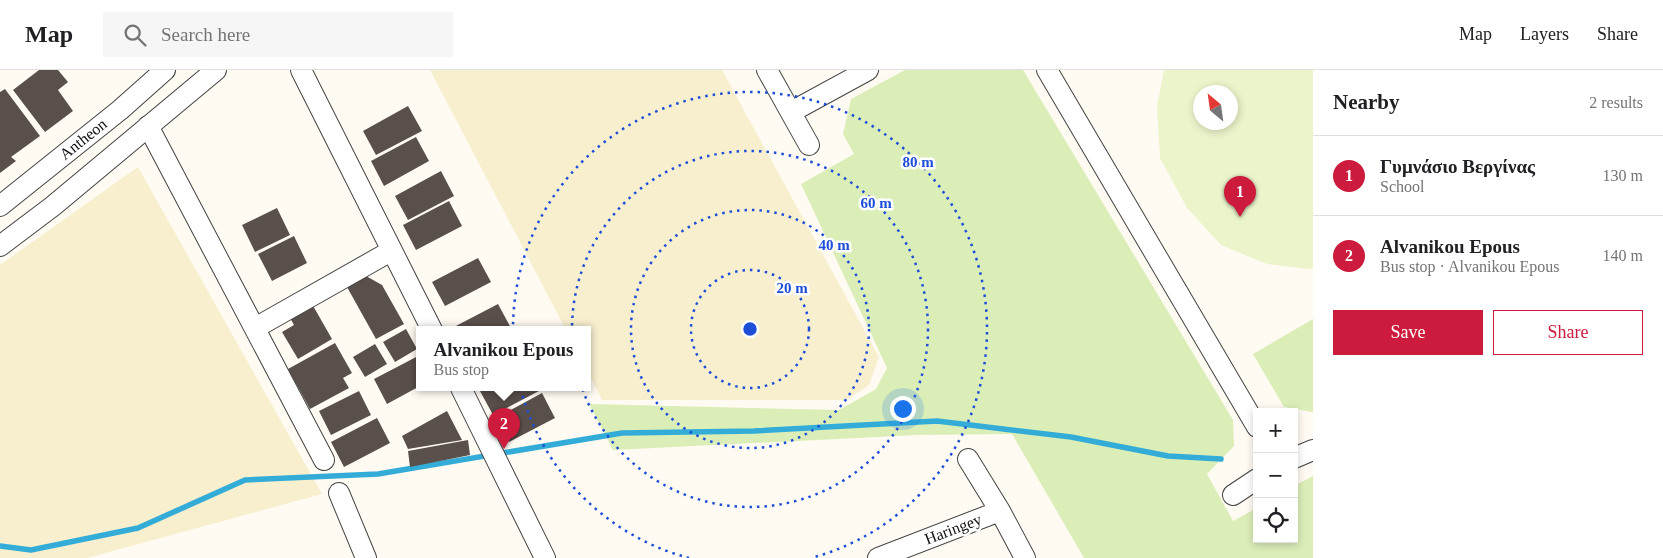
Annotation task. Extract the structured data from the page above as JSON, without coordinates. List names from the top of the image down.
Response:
{
  "streets": {
    "street": ["Antheon", "Haringey"]
  },
  "north": "top left",
  "page": {
    "header": "Map",
    "search": "Search here",
    "nav": ["Map", "Layers", "Share"],
    "heading": ["Nearby", "2 results"],
    "list": [
      {
        "mark": "1",
        "name": "Γυμνάσιο Βεργίνας",
        "note": "School",
        "value": "130 m"
      },
      {
        "mark": "2",
        "name": "Alvanikou Epous",
        "note": "Bus stop · Alvanikou Epous",
        "value": "140 m"
      }
    ],
    "pins": ["1", "2"],
    "buttons": ["Save", "Share"],
    "popup": ["Alvanikou Epous", "Bus stop"],
    "map_buttons": ["+", "−"]
  },
  "rings": [
    "80 m",
    "60 m",
    "40 m",
    "20 m"
  ]
}
